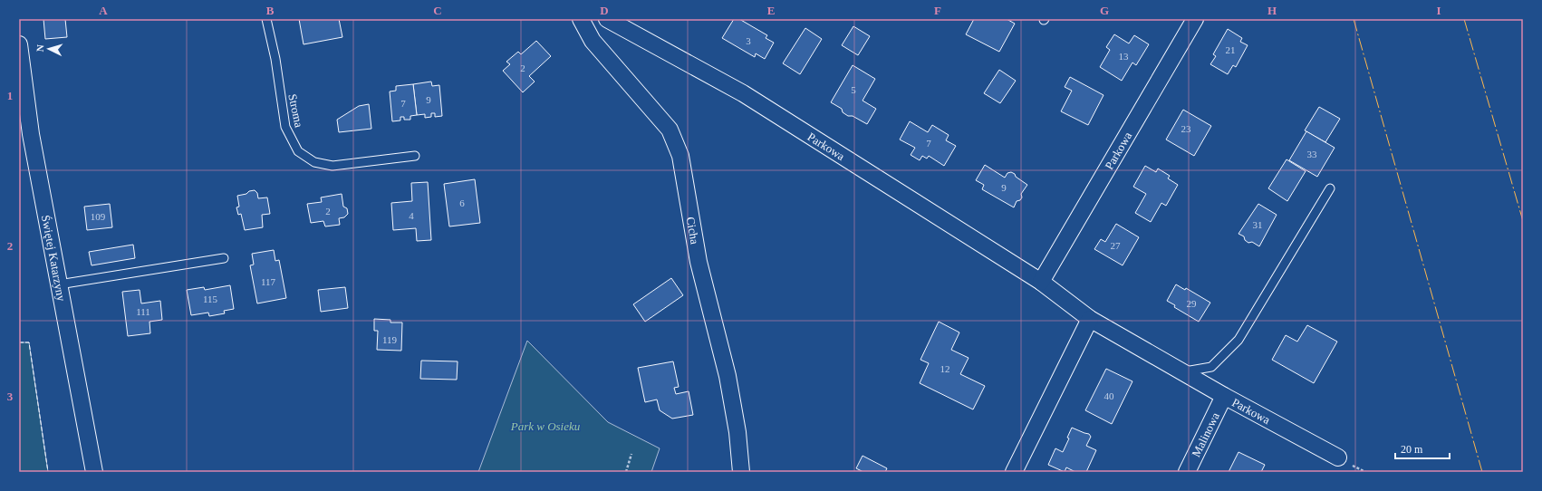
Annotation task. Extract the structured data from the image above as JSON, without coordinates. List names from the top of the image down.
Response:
{
  "streets": {
    "street": [
      "Parkowa",
      "Cicha",
      "Świętej Katarzyny",
      "Malinowa"
    ],
    "lane": ["Stroma"]
  },
  "crossings": [
    ["Parkowa", "Malinowa"]
  ],
  "parks": ["Park w Osieku"],
  "house_numbers": [
    "3",
    "21",
    "13",
    "2",
    "5",
    "9",
    "7",
    "23",
    "7",
    "33",
    "9",
    "6",
    "2",
    "4",
    "109",
    "31",
    "27",
    "117",
    "115",
    "29",
    "111",
    "119",
    "12",
    "40"
  ],
  "scale_bar": "20 m",
  "north": "left",
  "grid": {
    "columns": [
      "A",
      "B",
      "C",
      "D",
      "E",
      "F",
      "G",
      "H",
      "I"
    ],
    "rows": ["1", "2", "3"]
  }
}
